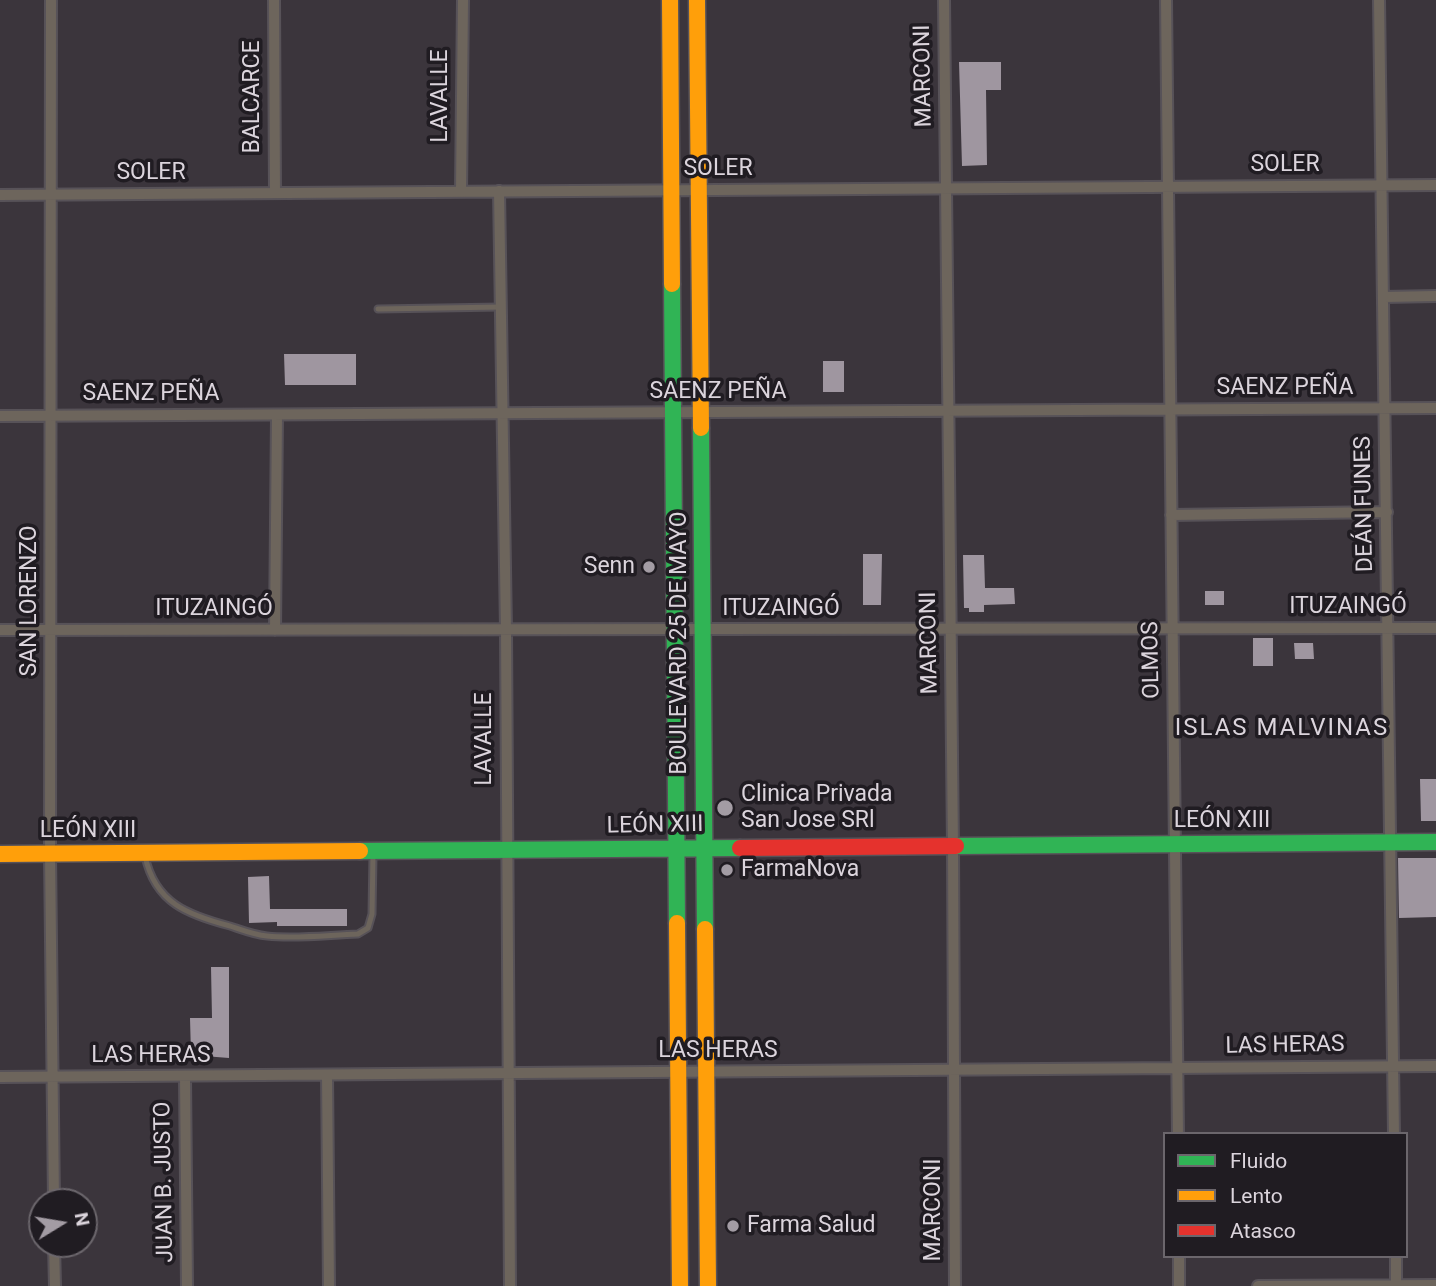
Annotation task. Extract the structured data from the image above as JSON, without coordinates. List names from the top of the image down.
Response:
{
  "streets": {
    "street": [
      "MARCONI",
      "LAVALLE",
      "BALCARCE",
      "SOLER",
      "SAENZ PEÑA",
      "DEÁN FUNES",
      "SAN LORENZO",
      "ITUZAINGÓ",
      "BOULEVARD 25 DE MAYO",
      "OLMOS",
      "LEÓN XIII",
      "LAS HERAS",
      "JUAN B. JUSTO"
    ]
  },
  "crossings": [
    ["MARCONI", "SOLER"],
    ["MARCONI", "SAENZ PEÑA"],
    ["MARCONI", "ITUZAINGÓ"],
    ["MARCONI", "LEÓN XIII"],
    ["MARCONI", "LAS HERAS"],
    ["LAVALLE", "SOLER"],
    ["LAVALLE", "SAENZ PEÑA"],
    ["LAVALLE", "ITUZAINGÓ"],
    ["LAVALLE", "LEÓN XIII"],
    ["LAVALLE", "LAS HERAS"],
    ["BALCARCE", "SOLER"],
    ["SOLER", "DEÁN FUNES"],
    ["SOLER", "SAN LORENZO"],
    ["SOLER", "BOULEVARD 25 DE MAYO"],
    ["SOLER", "OLMOS"],
    ["SAENZ PEÑA", "DEÁN FUNES"],
    ["SAENZ PEÑA", "SAN LORENZO"],
    ["SAENZ PEÑA", "BOULEVARD 25 DE MAYO"],
    ["SAENZ PEÑA", "OLMOS"],
    ["DEÁN FUNES", "ITUZAINGÓ"],
    ["DEÁN FUNES", "LEÓN XIII"],
    ["DEÁN FUNES", "LAS HERAS"],
    ["SAN LORENZO", "ITUZAINGÓ"],
    ["SAN LORENZO", "LEÓN XIII"],
    ["SAN LORENZO", "LAS HERAS"],
    ["ITUZAINGÓ", "BOULEVARD 25 DE MAYO"],
    ["ITUZAINGÓ", "OLMOS"],
    ["BOULEVARD 25 DE MAYO", "LEÓN XIII"],
    ["BOULEVARD 25 DE MAYO", "LAS HERAS"],
    ["OLMOS", "LEÓN XIII"],
    ["OLMOS", "LAS HERAS"],
    ["LAS HERAS", "JUAN B. JUSTO"]
  ],
  "districts": ["ISLAS MALVINAS"],
  "places": [
    "Senn",
    "Clinica Privada San Jose SRl",
    "FarmaNova",
    "Farma Salud"
  ],
  "legend": ["Fluido", "Lento", "Atasco"],
  "north": "right"
}
